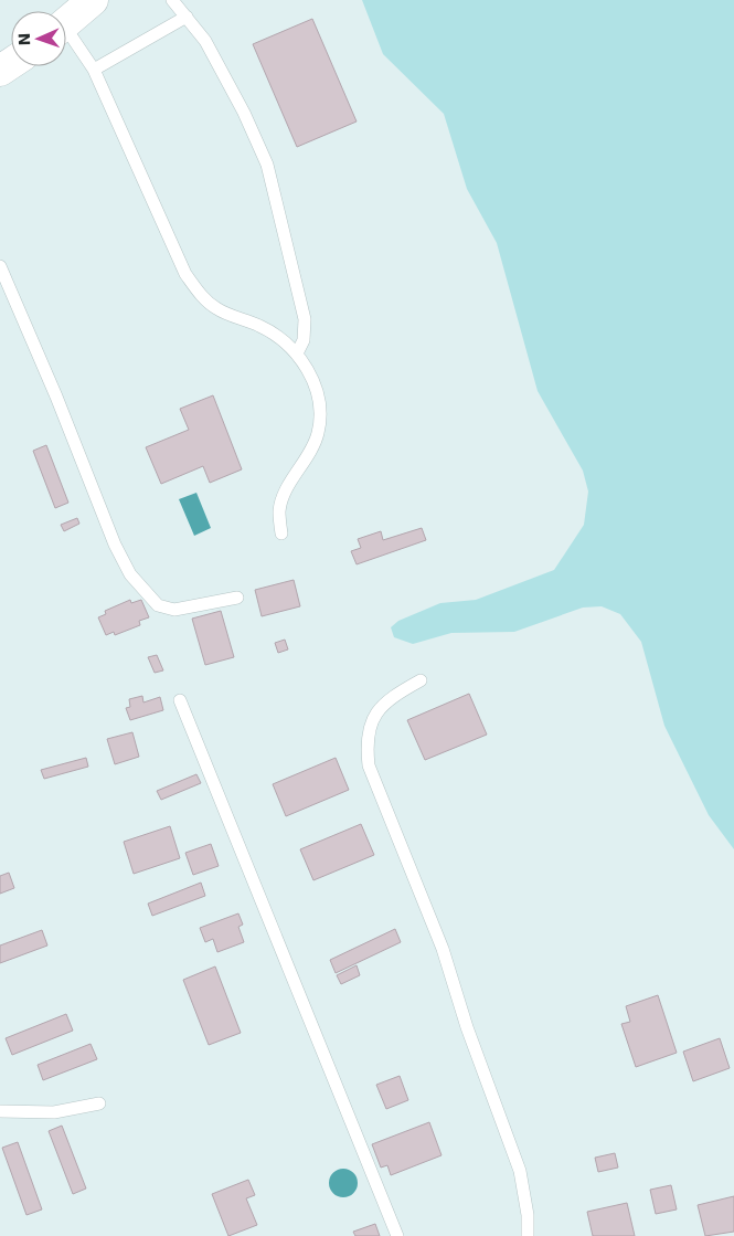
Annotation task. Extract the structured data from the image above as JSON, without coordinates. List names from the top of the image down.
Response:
{
  "north": "left"
}
